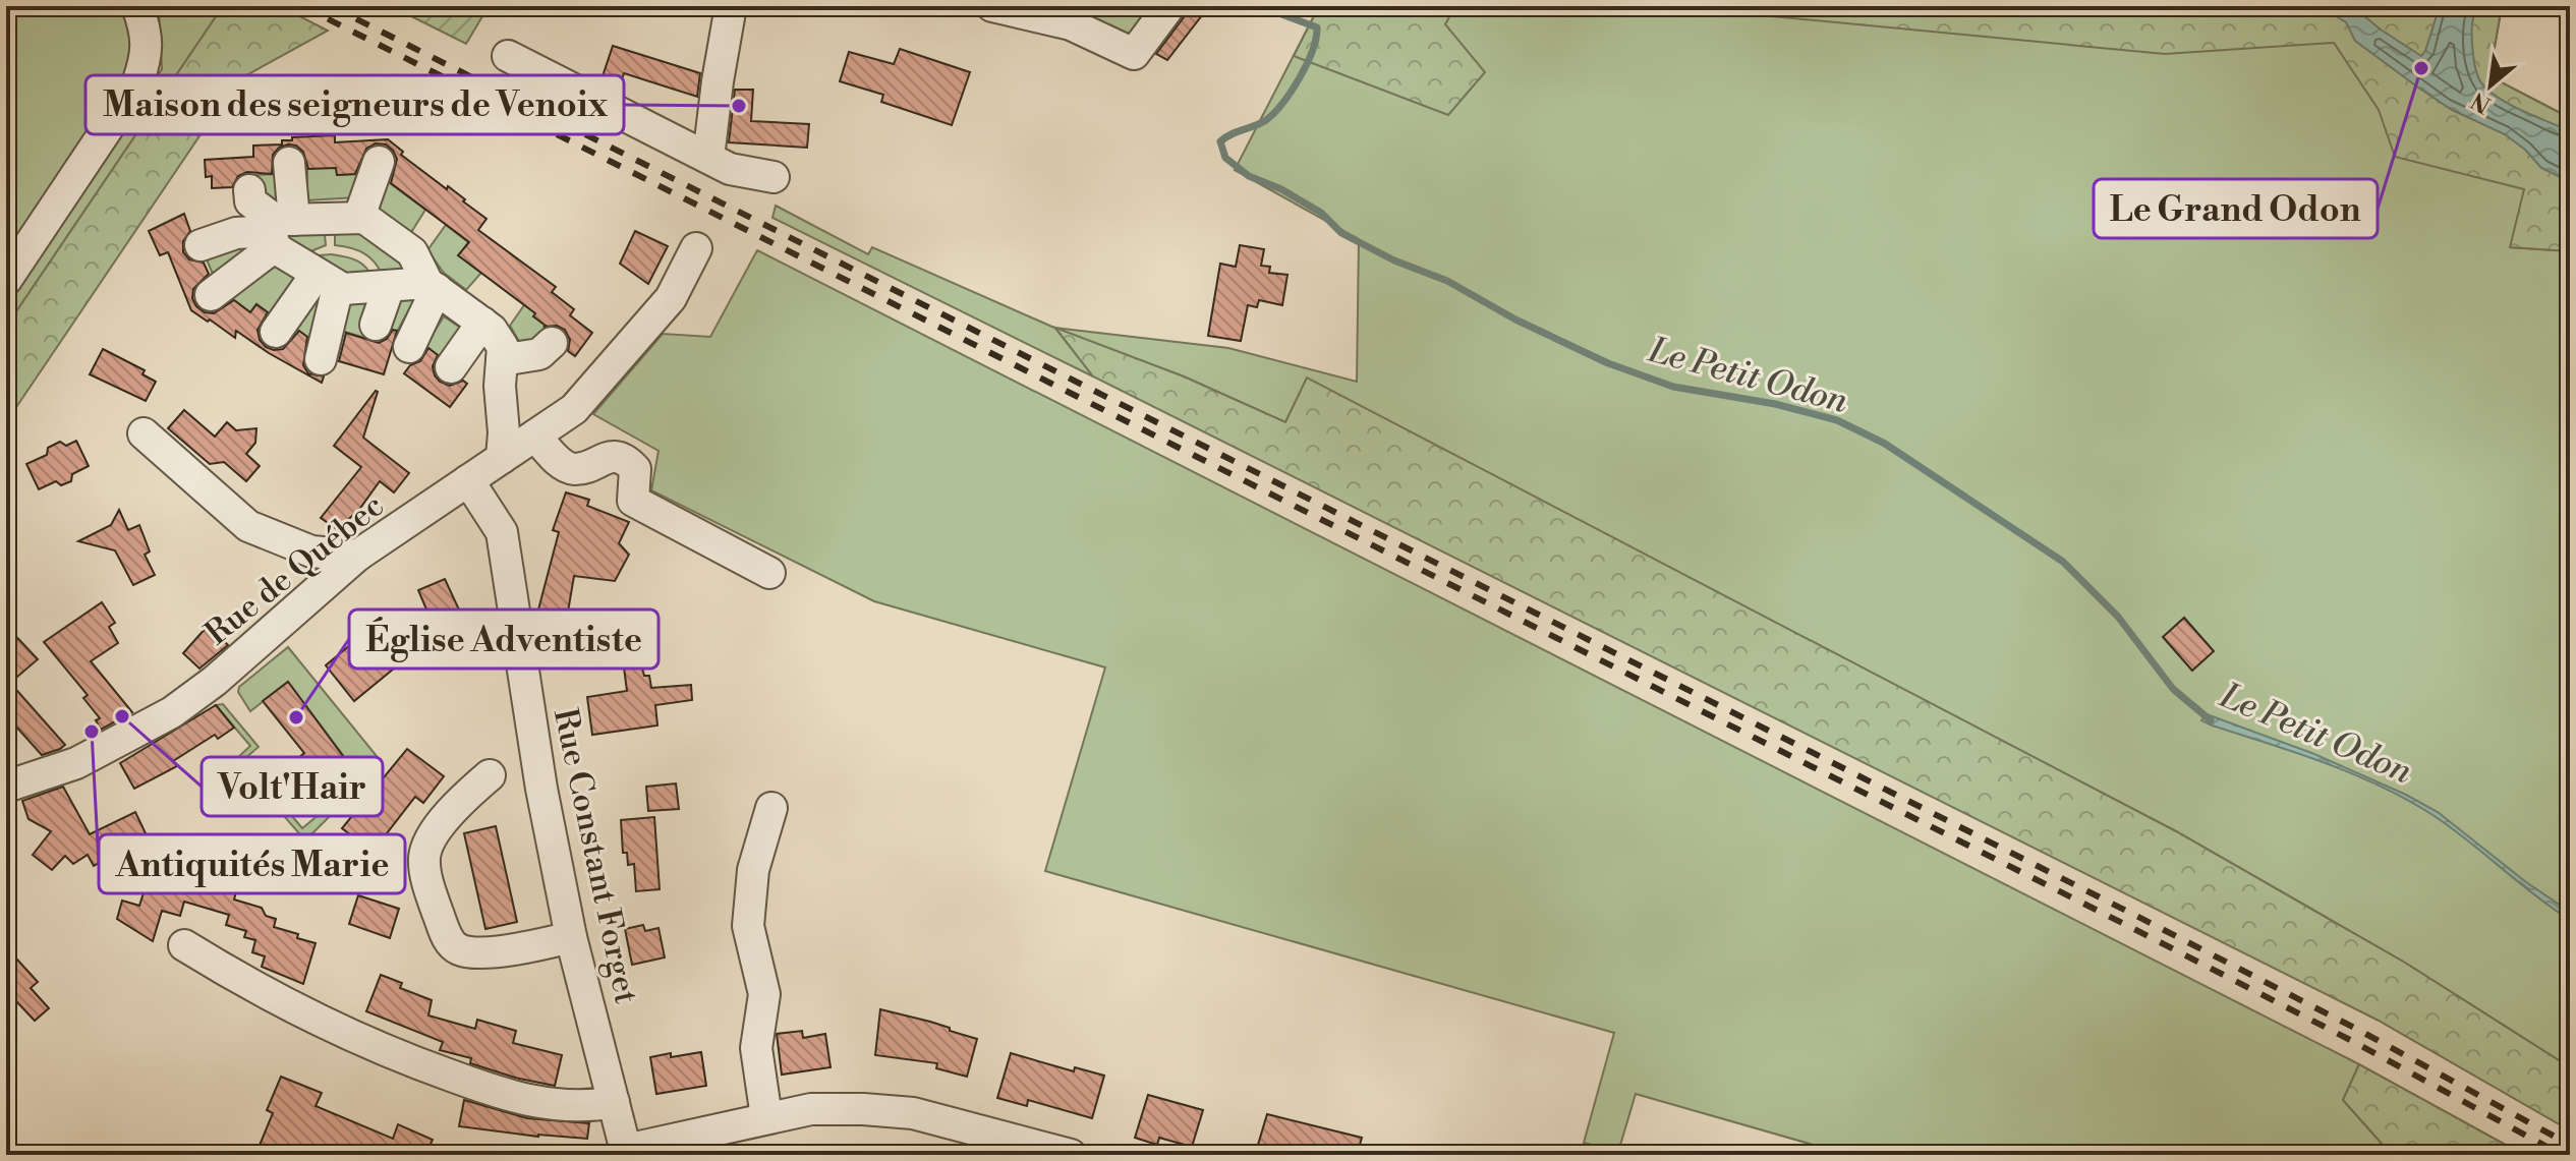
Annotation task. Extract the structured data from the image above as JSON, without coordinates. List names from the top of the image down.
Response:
{
  "streets": {
    "street": ["Rue de Québec", "Rue Constant Forget"]
  },
  "crossings": [
    ["Rue de Québec", "Rue Constant Forget"]
  ],
  "water": ["Le Petit Odon"],
  "places": [
    "Le Grand Odon",
    "Maison des seigneurs de Venoix",
    "Volt'Hair",
    "Église Adventiste",
    "Antiquités Marie"
  ],
  "north": "bottom left"
}
